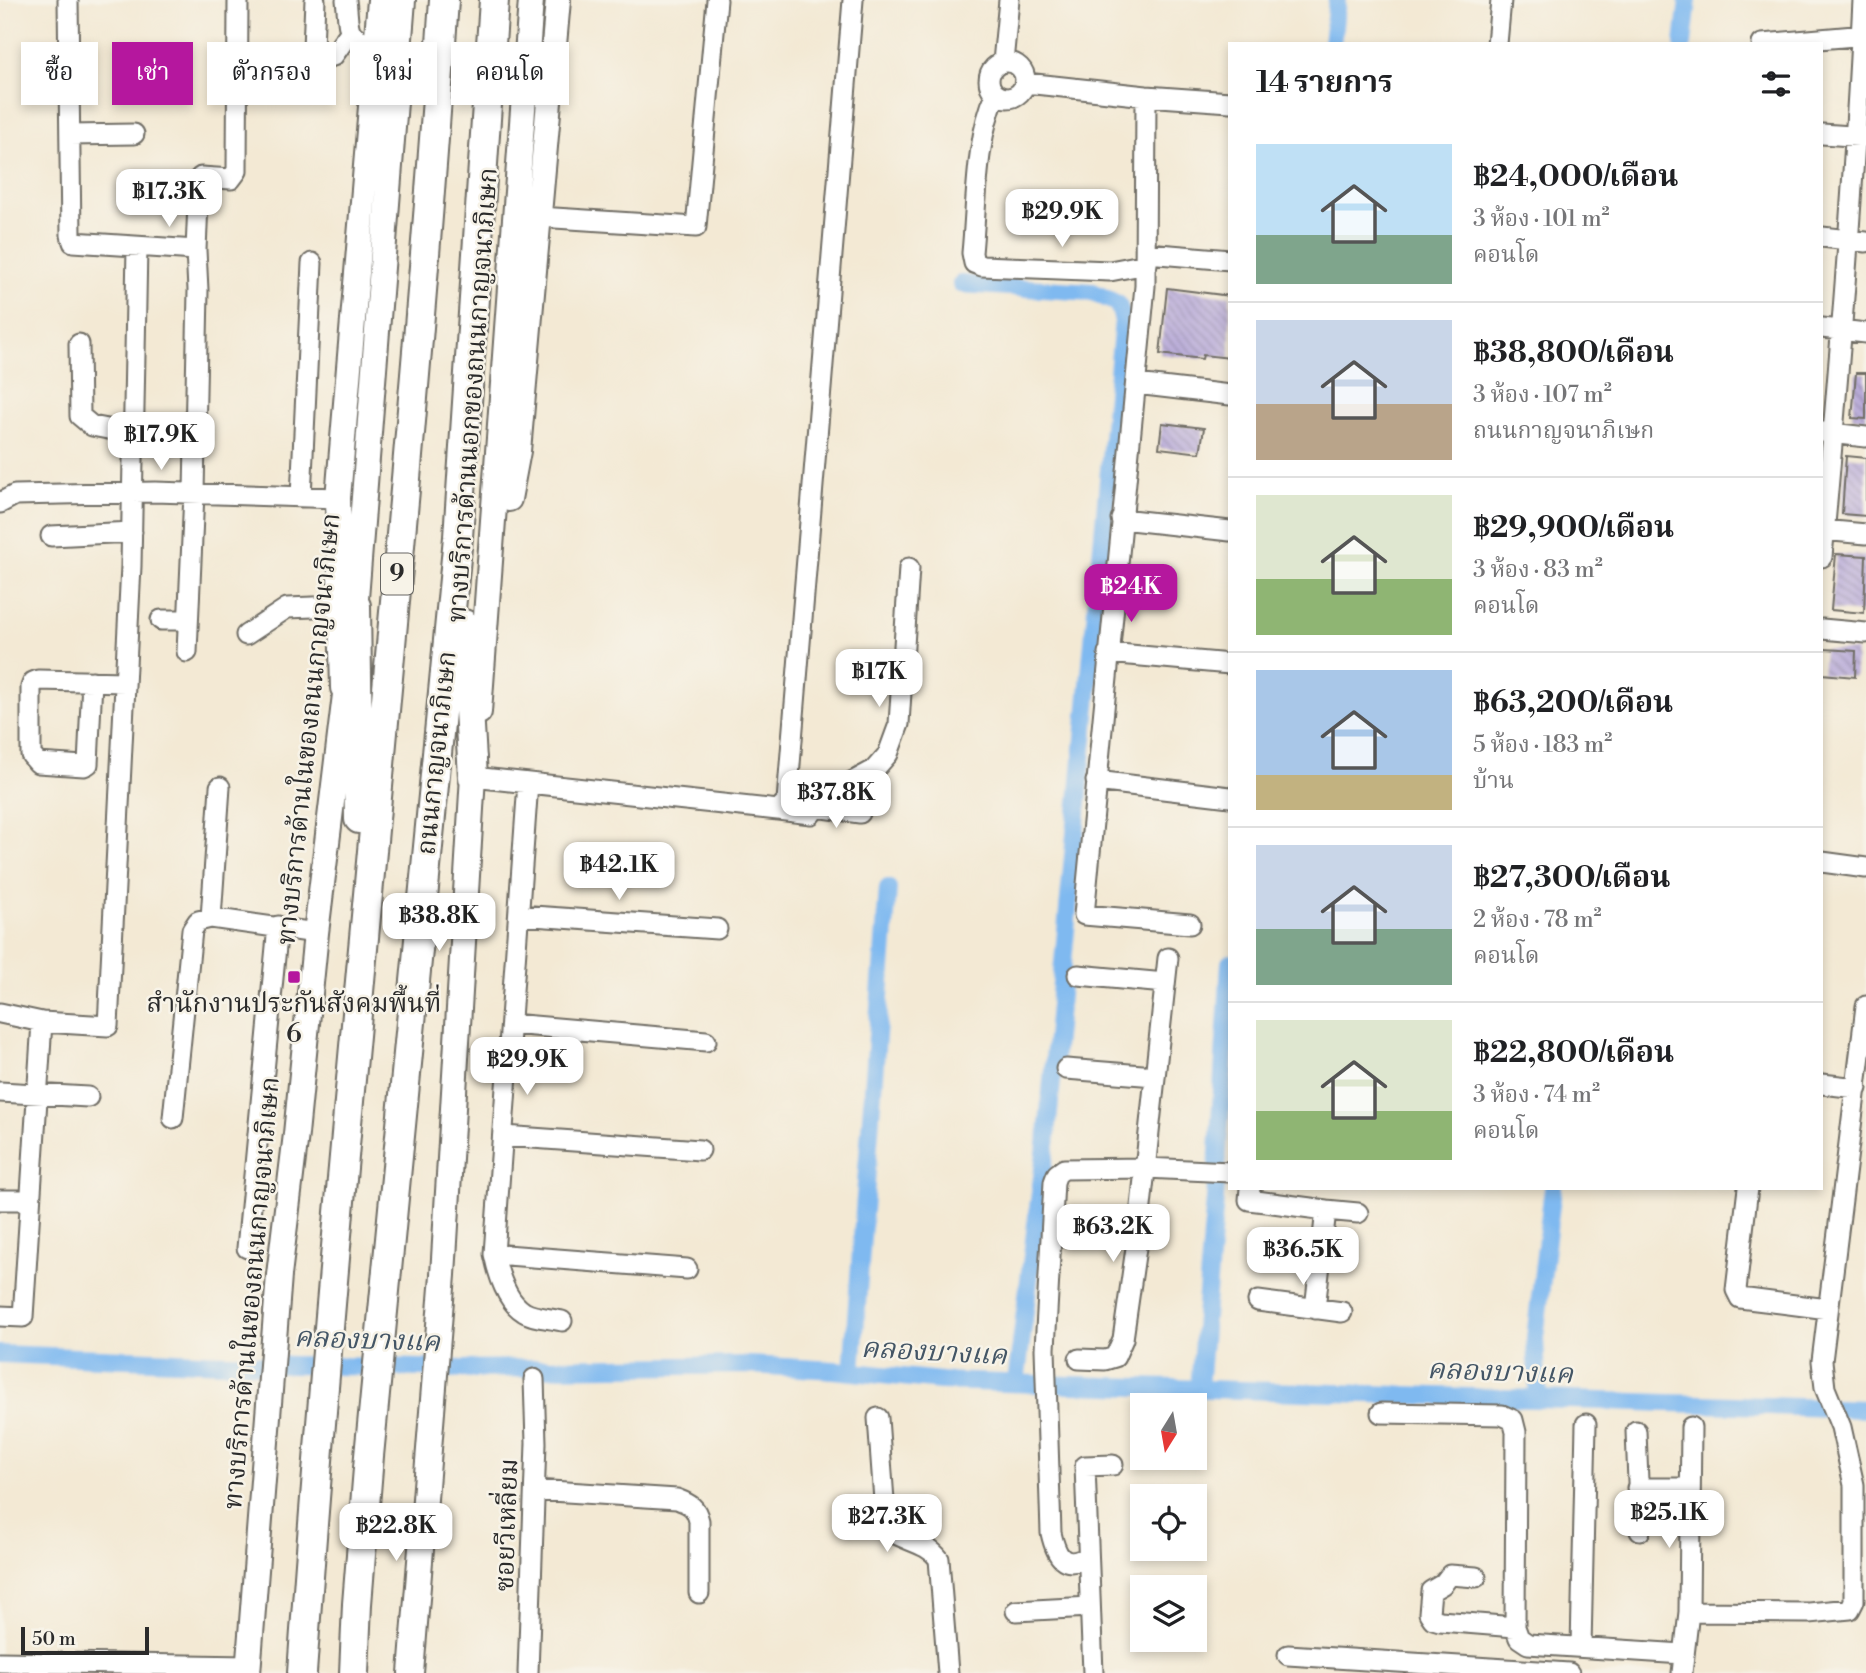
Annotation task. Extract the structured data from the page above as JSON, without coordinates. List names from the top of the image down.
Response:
{
  "streets": {
    "highway": ["9", "ถนนกาญจนาภิเษก"],
    "main road": ["ทางบริการด้านนอกของถนนกาญจนาภิเษก", "ทางบริการด้านในของถนนกาญจนาภิเษก"],
    "street": ["ซอยวีเหลี่ยม"]
  },
  "water": ["คลองบางแค"],
  "places": {
    "transit": ["สำนักงานประกันสังคมพื้นที่ 6"]
  },
  "scale_bar": "50 m",
  "north": "bottom",
  "page": {
    "chip": [
      "ซื้อ",
      "เช่า",
      "ตัวกรอง",
      "ใหม่",
      "คอนโด"
    ],
    "heading": "14 รายการ",
    "list": [
      {
        "name": "฿24,000/เดือน",
        "note": "3 ห้อง · 101 m² · คอนโด"
      },
      {
        "name": "฿38,800/เดือน",
        "note": "3 ห้อง · 107 m² · ถนนกาญจนาภิเษก"
      },
      {
        "name": "฿29,900/เดือน",
        "note": "3 ห้อง · 83 m² · คอนโด"
      },
      {
        "name": "฿63,200/เดือน",
        "note": "5 ห้อง · 183 m² · บ้าน"
      },
      {
        "name": "฿27,300/เดือน",
        "note": "2 ห้อง · 78 m² · คอนโด"
      },
      {
        "name": "฿22,800/เดือน",
        "note": "3 ห้อง · 74 m² · คอนโด"
      }
    ],
    "price": [
      "฿17.3K",
      "฿29.9K",
      "฿17.9K",
      "฿24K",
      "฿17K",
      "฿37.8K",
      "฿42.1K",
      "฿38.8K",
      "฿29.9K",
      "฿63.2K",
      "฿36.5K",
      "฿25.1K",
      "฿27.3K",
      "฿22.8K"
    ],
    "scale": "50 m"
  }
}
